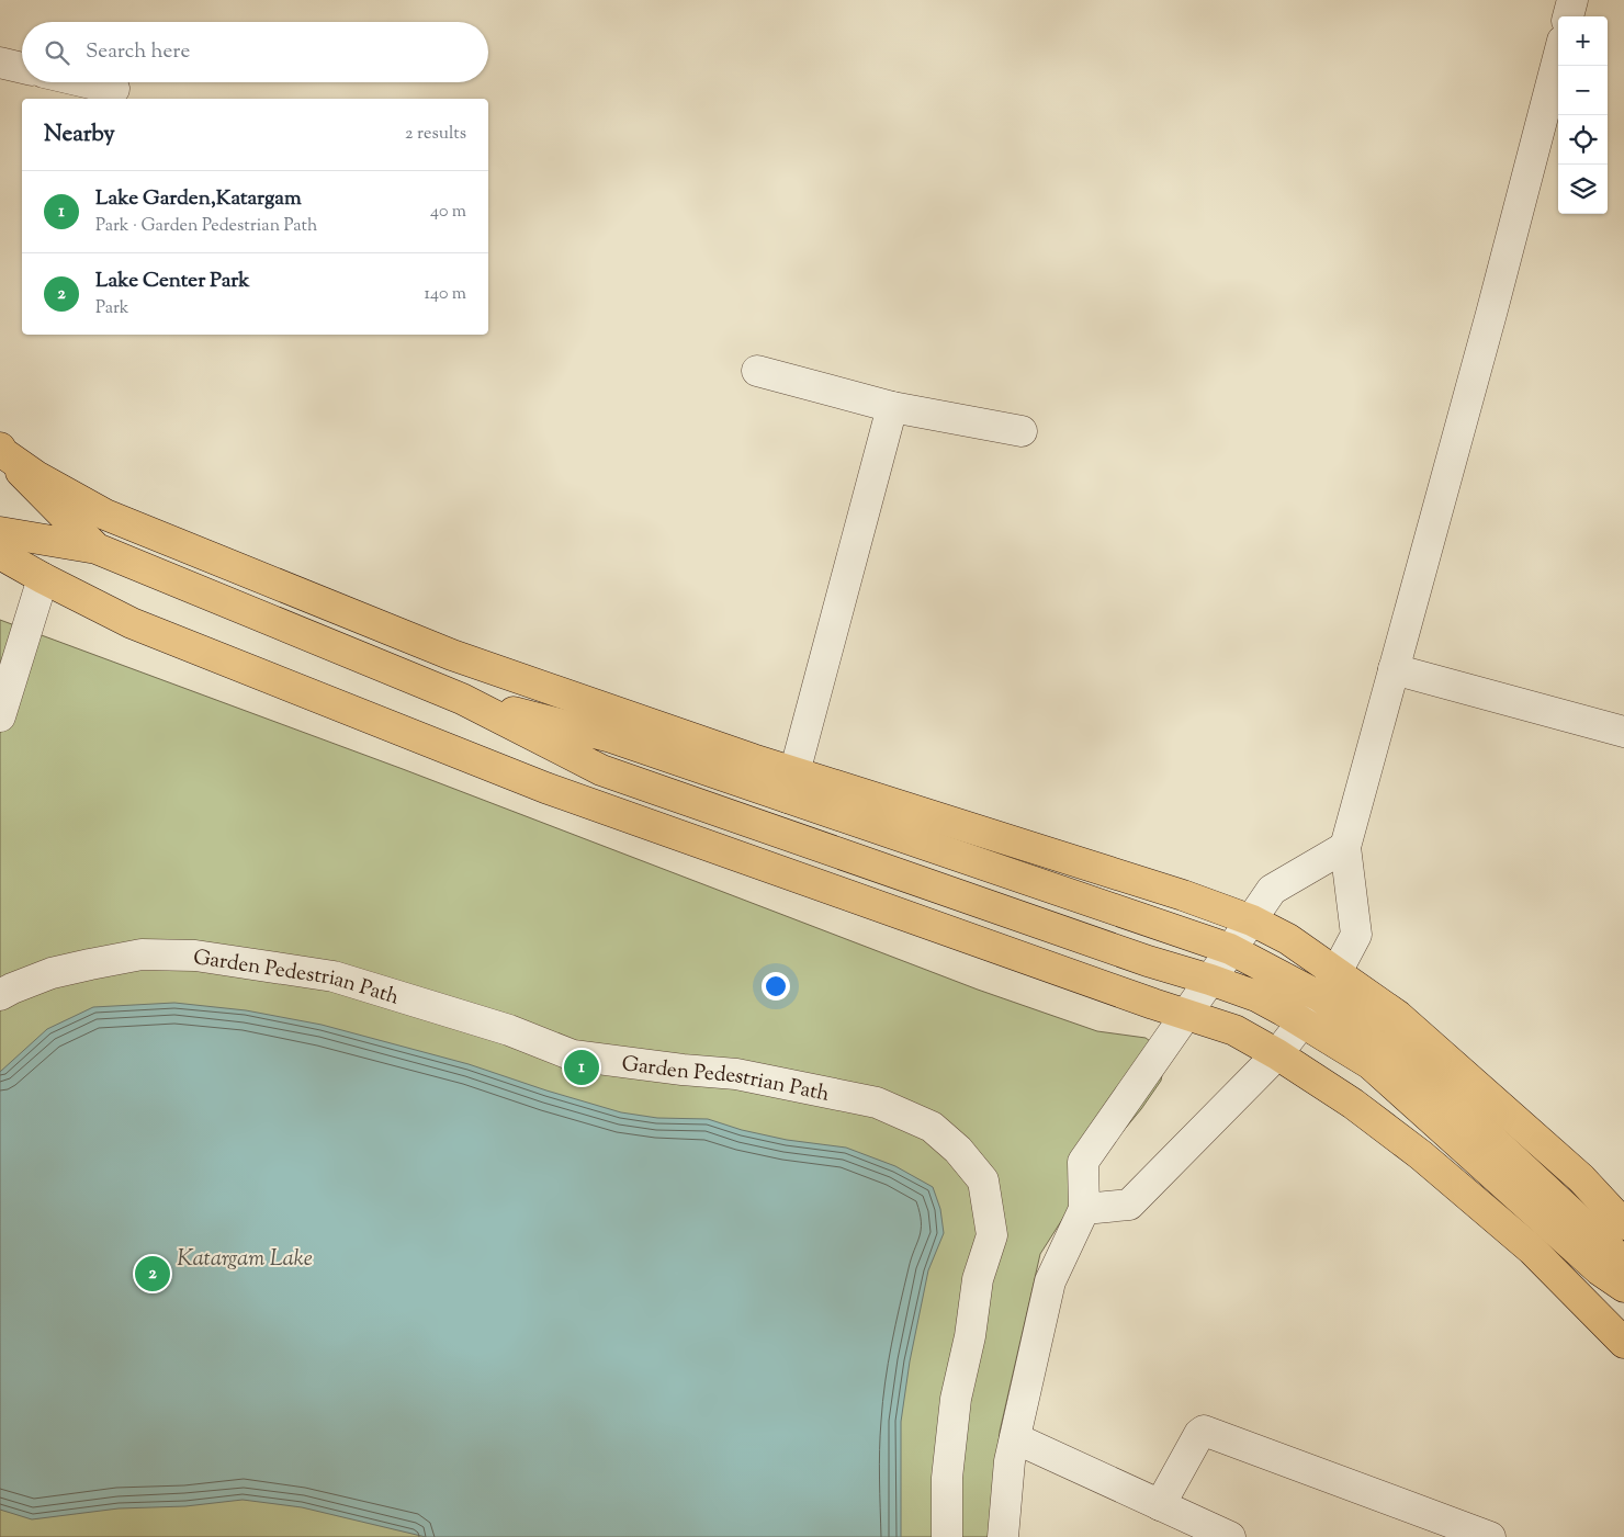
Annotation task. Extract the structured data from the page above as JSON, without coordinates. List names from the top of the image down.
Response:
{
  "streets": {
    "street": ["Garden Pedestrian Path"]
  },
  "water": ["Katargam Lake"],
  "page": {
    "map_buttons": ["+", "−"],
    "search": "Search here",
    "heading": ["Nearby", "2 results"],
    "list": [
      {
        "mark": "1",
        "name": "Lake Garden,Katargam",
        "note": "Park · Garden Pedestrian Path",
        "value": "40 m"
      },
      {
        "mark": "2",
        "name": "Lake Center Park",
        "note": "Park",
        "value": "140 m"
      }
    ],
    "pins": ["1", "2"]
  }
}
